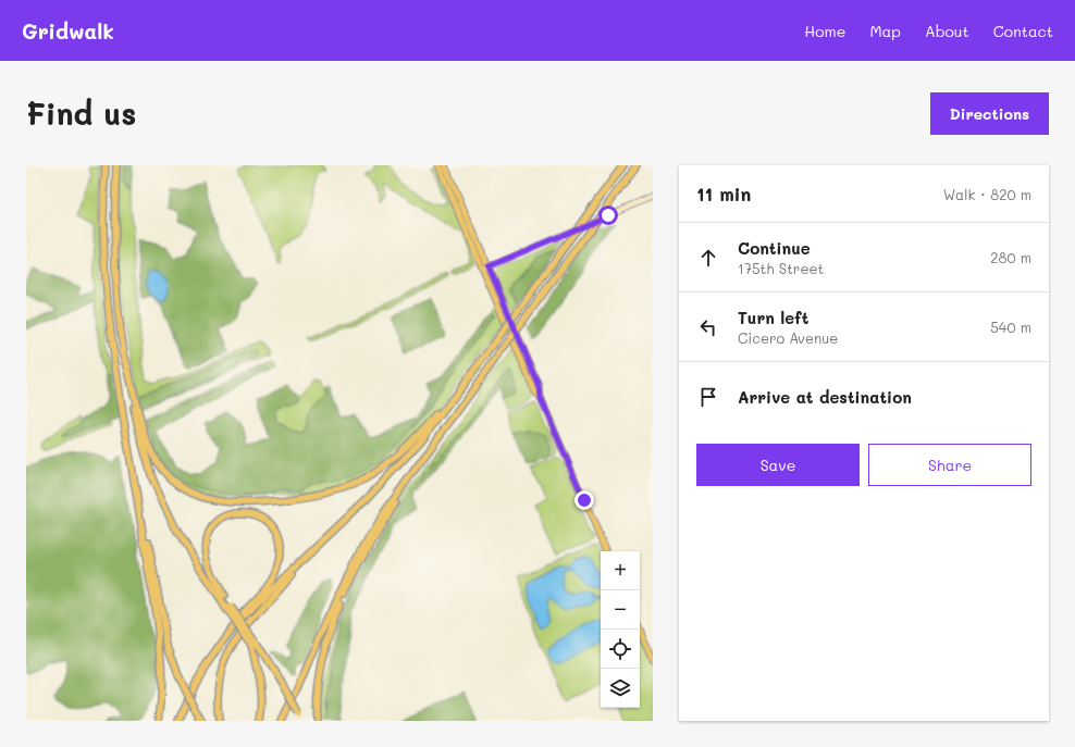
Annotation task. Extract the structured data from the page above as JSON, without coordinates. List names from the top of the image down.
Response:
{
  "page": {
    "header": "Gridwalk",
    "nav": [
      "Home",
      "Map",
      "About",
      "Contact"
    ],
    "buttons": [
      "Directions",
      ["Save", "Share"]
    ],
    "title": "Find us",
    "heading": ["11 min", "Walk · 820 m"],
    "list": [
      ["Continue", "175th Street", "280 m"],
      ["Turn left", "Cicero Avenue", "540 m"],
      "Arrive at destination"
    ],
    "map_buttons": ["+", "−"]
  }
}
